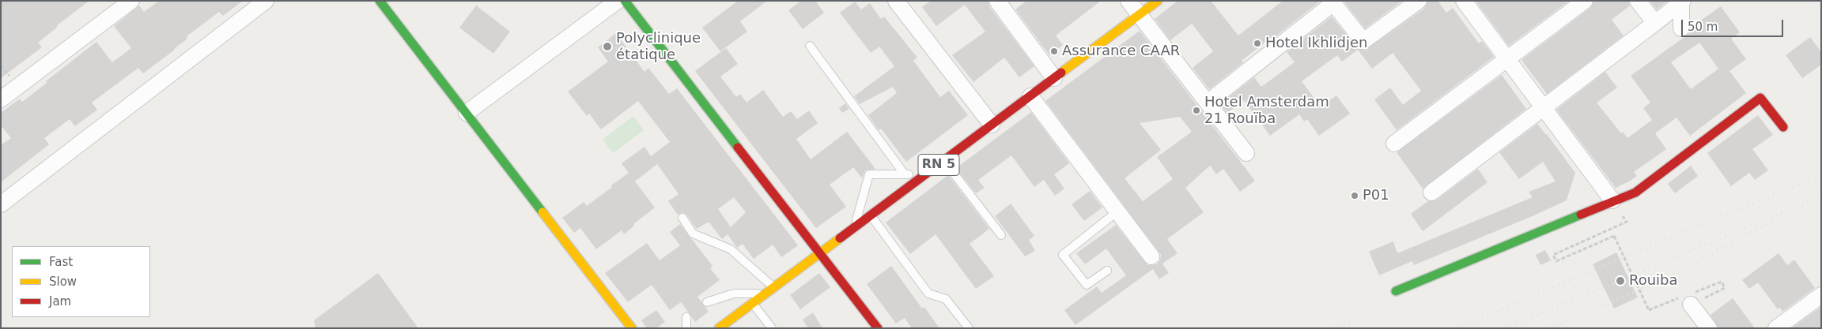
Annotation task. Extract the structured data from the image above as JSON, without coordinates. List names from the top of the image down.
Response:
{
  "streets": {
    "main road": ["RN 5"]
  },
  "places": [
    "Hotel Ikhlidjen",
    "Polyclinique étatique",
    "Assurance CAAR",
    "Hotel Amsterdam 21 Rouïba",
    "P01",
    "Rouiba"
  ],
  "legend": ["Fast", "Slow", "Jam"],
  "scale_bar": "50 m"
}
